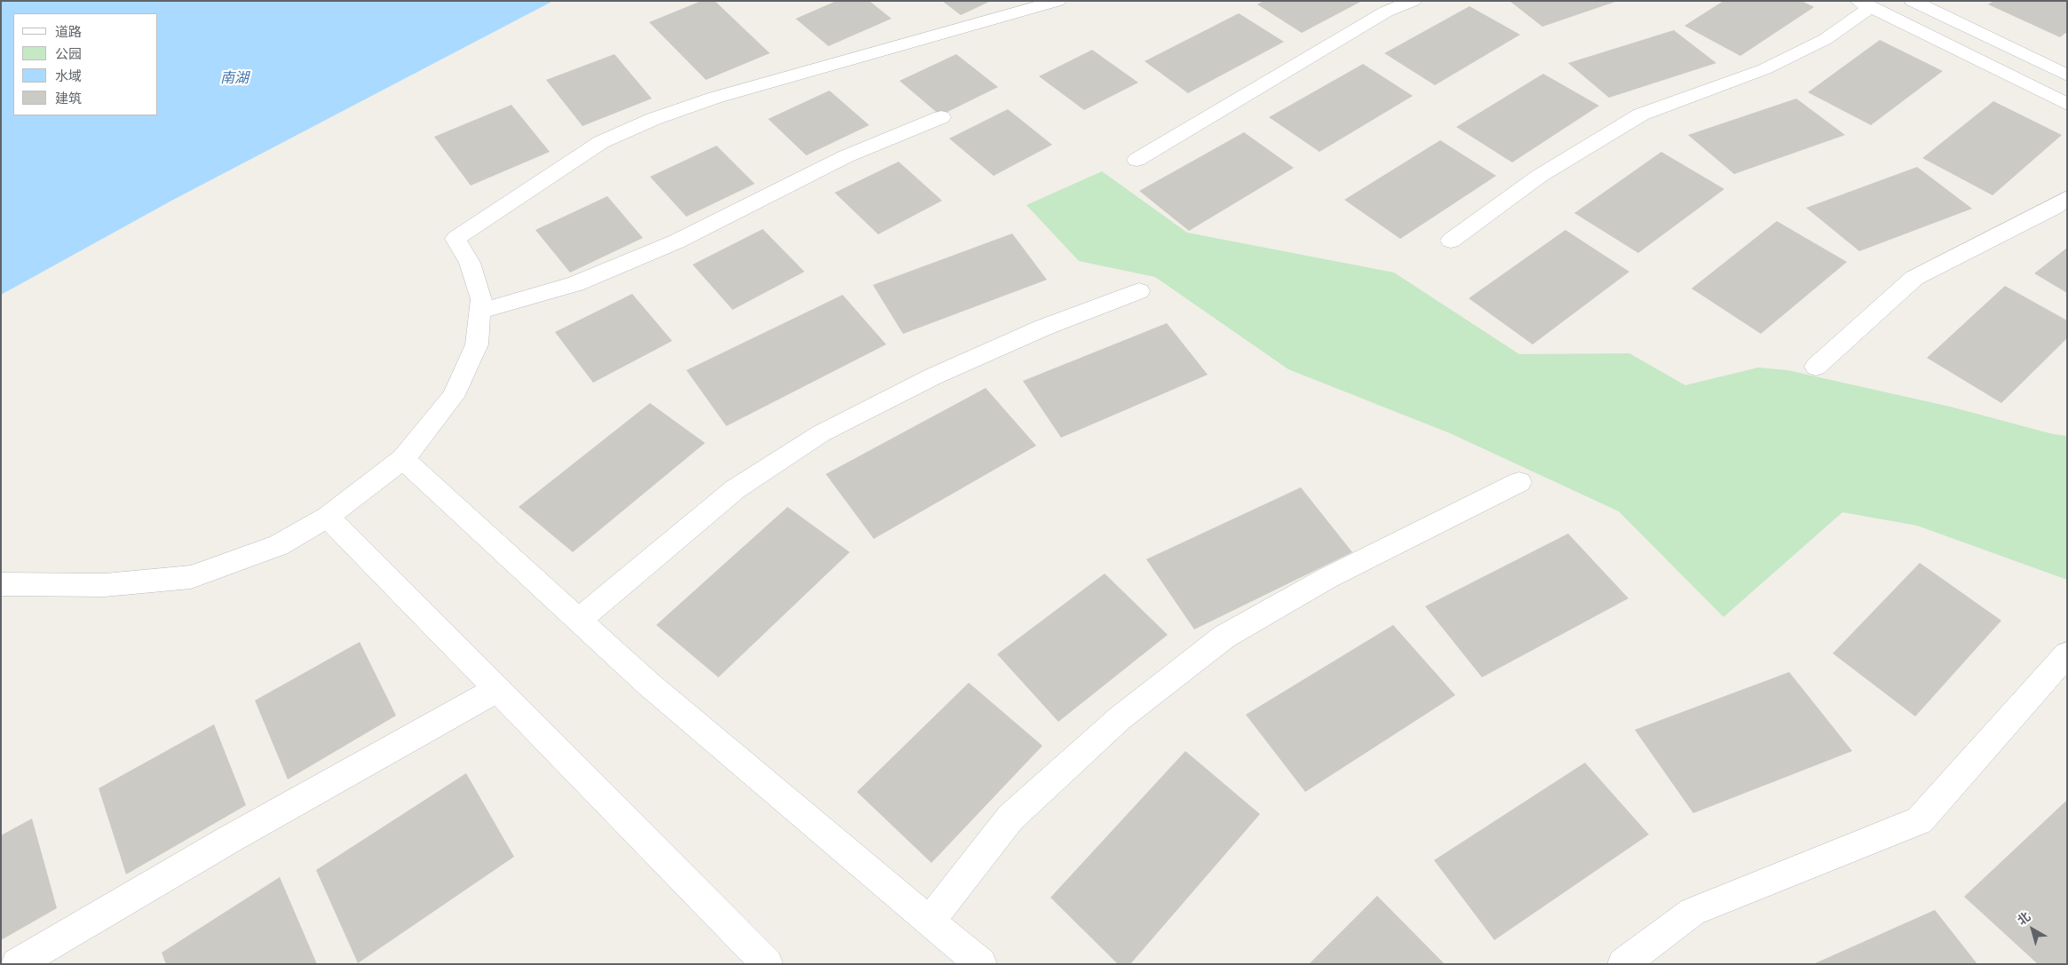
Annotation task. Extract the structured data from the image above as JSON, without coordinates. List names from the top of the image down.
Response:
{
  "water": ["南湖"],
  "legend": [
    "道路",
    "公园",
    "水域",
    "建筑"
  ],
  "north": "top left"
}
